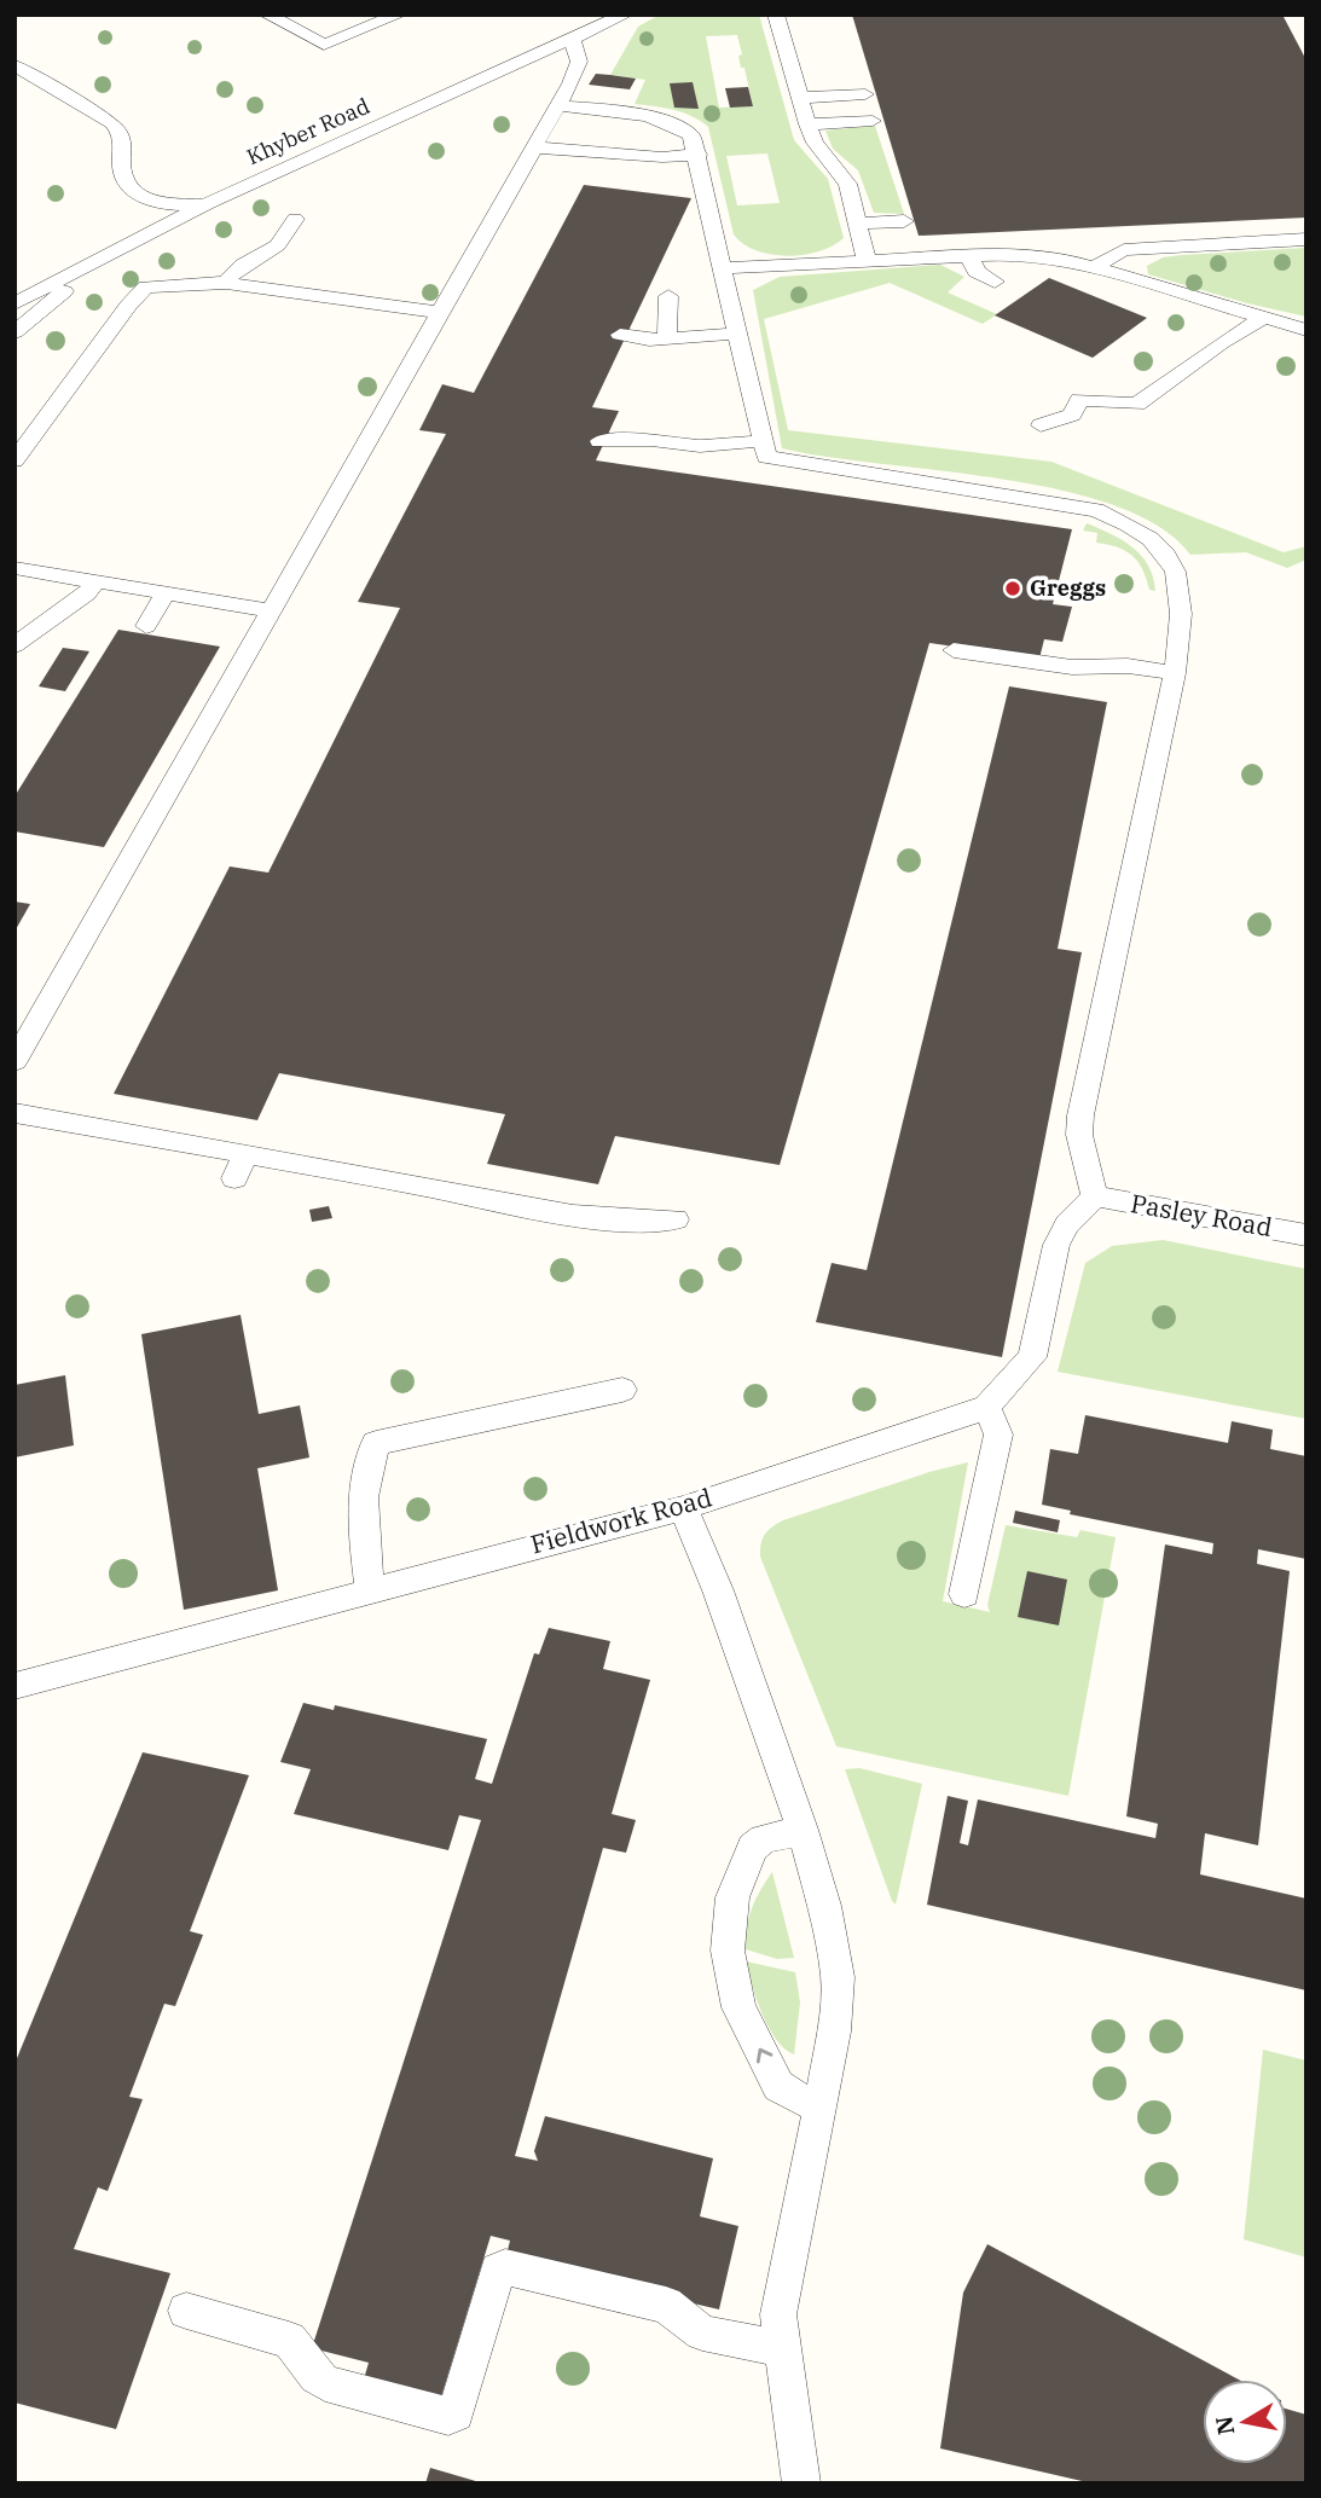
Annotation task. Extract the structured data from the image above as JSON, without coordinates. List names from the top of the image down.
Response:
{
  "streets": {
    "lane": ["Khyber Road", "Pasley Road", "Fieldwork Road"]
  },
  "crossings": [
    ["Pasley Road", "Fieldwork Road"]
  ],
  "places": ["Greggs"],
  "north": "left"
}
